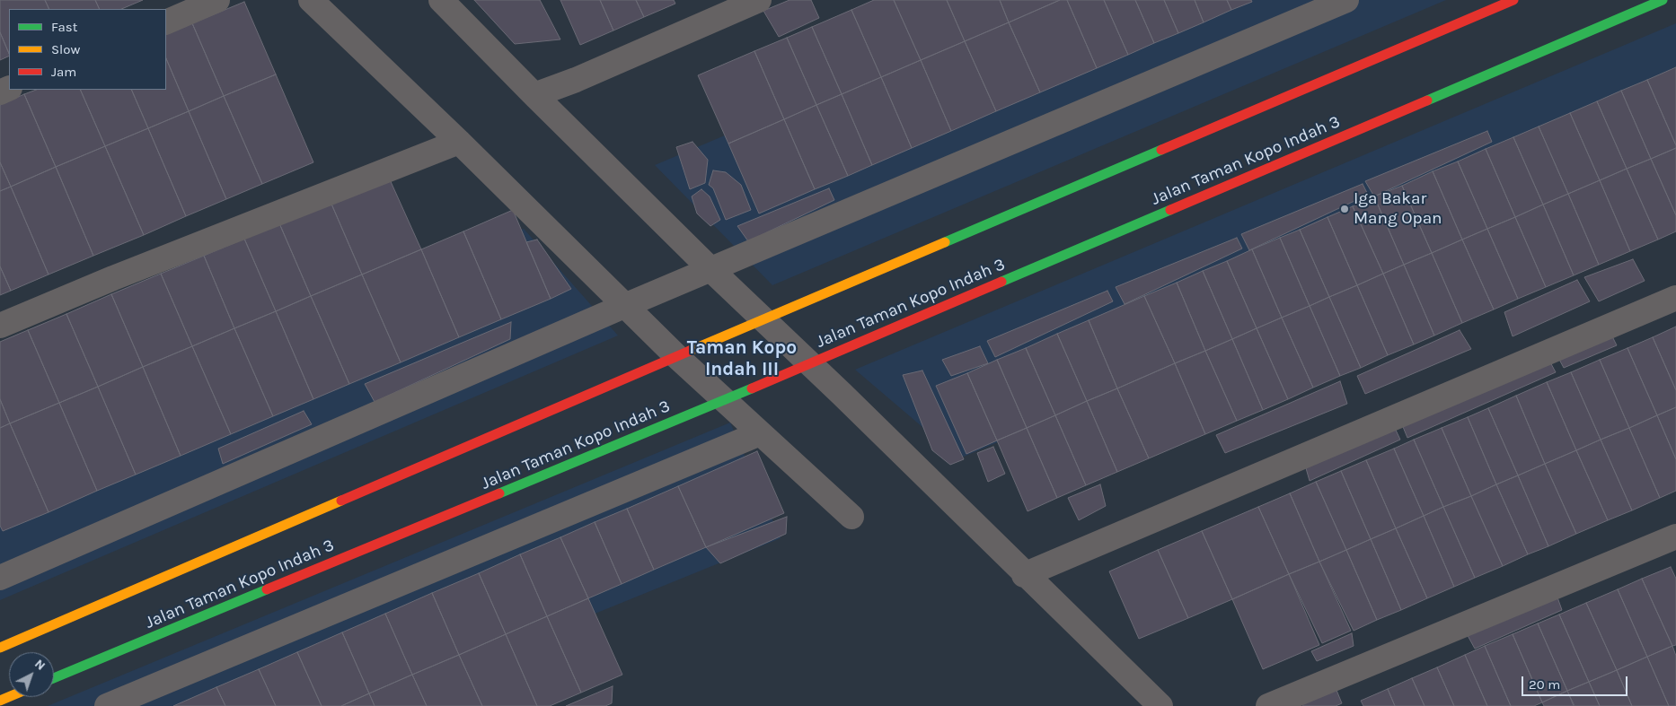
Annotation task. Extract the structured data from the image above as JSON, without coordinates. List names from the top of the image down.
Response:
{
  "streets": {
    "main road": ["Jalan Taman Kopo Indah 3"]
  },
  "districts": ["Taman Kopo Indah III"],
  "places": ["Iga Bakar Mang Opan"],
  "legend": ["Fast", "Slow", "Jam"],
  "scale_bar": "20 m",
  "north": "top right"
}
